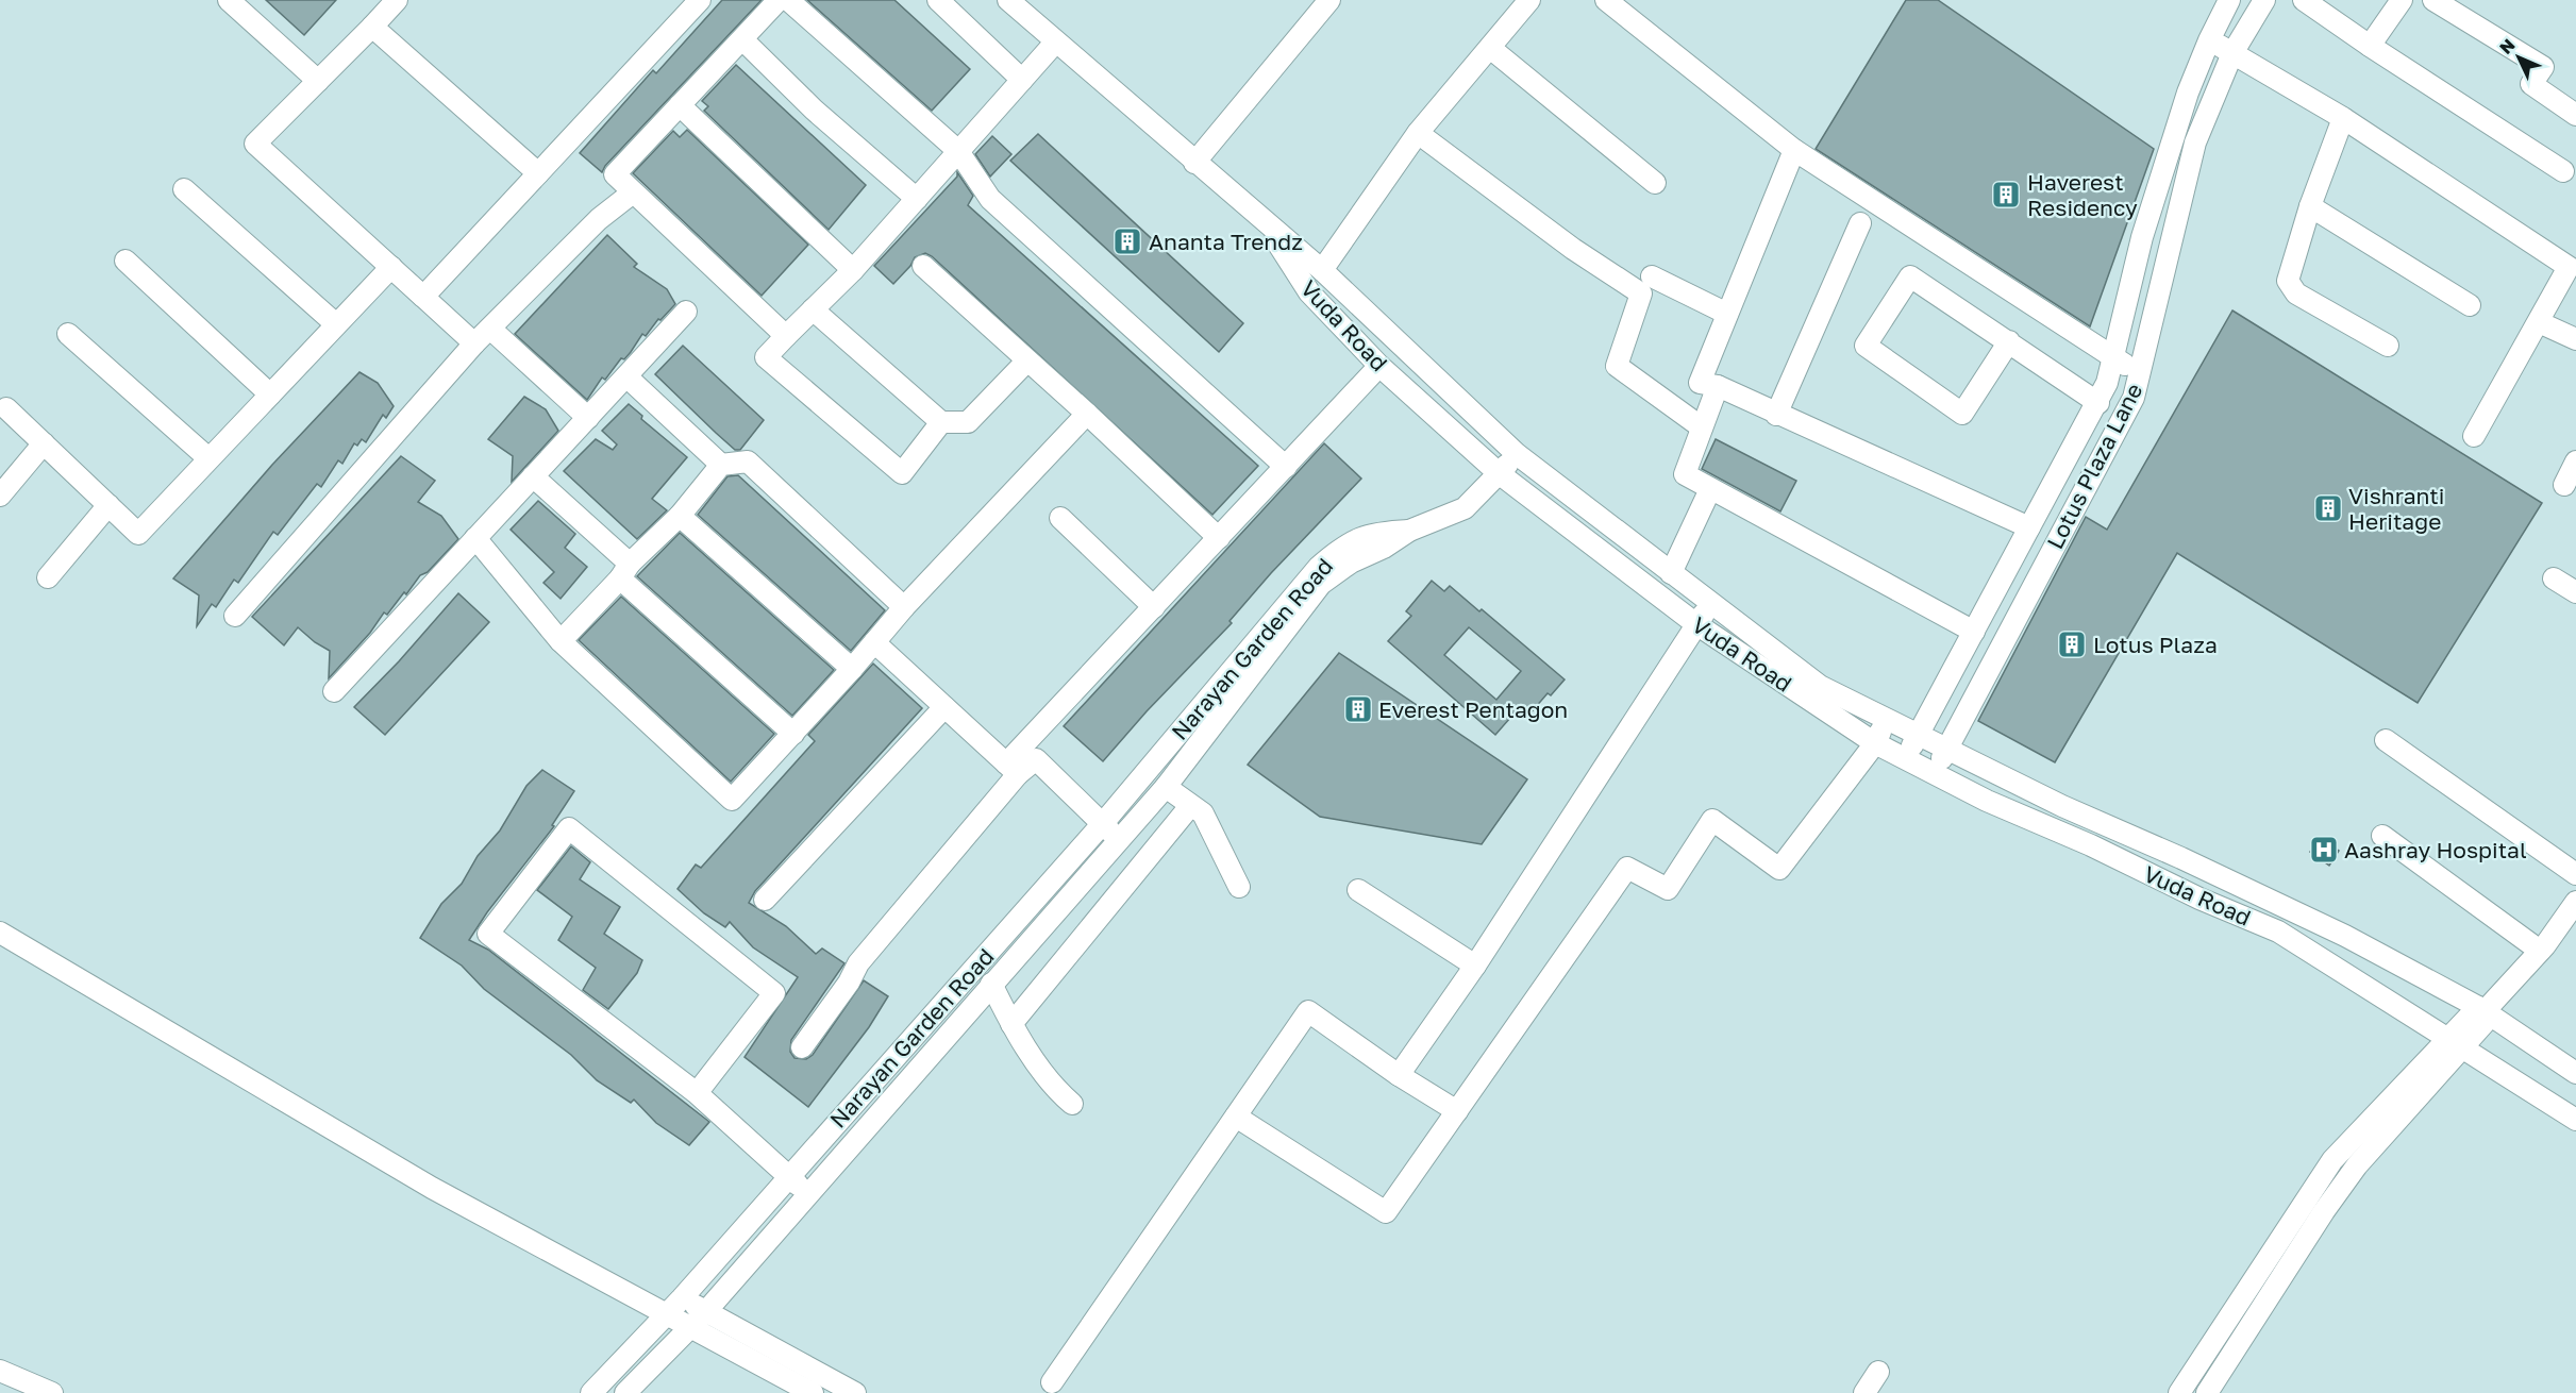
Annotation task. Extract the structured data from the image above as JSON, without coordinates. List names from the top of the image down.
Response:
{
  "streets": {
    "street": ["Vuda Road", "Lotus Plaza Lane", "Narayan Garden Road"]
  },
  "crossings": [
    ["Vuda Road", "Lotus Plaza Lane"]
  ],
  "places": {
    "building": [
      "Haverest Residency",
      "Ananta Trendz",
      "Vishranti Heritage",
      "Lotus Plaza",
      "Everest Pentagon"
    ],
    "hospital": ["Aashray Hospital"]
  },
  "north": "top left"
}
